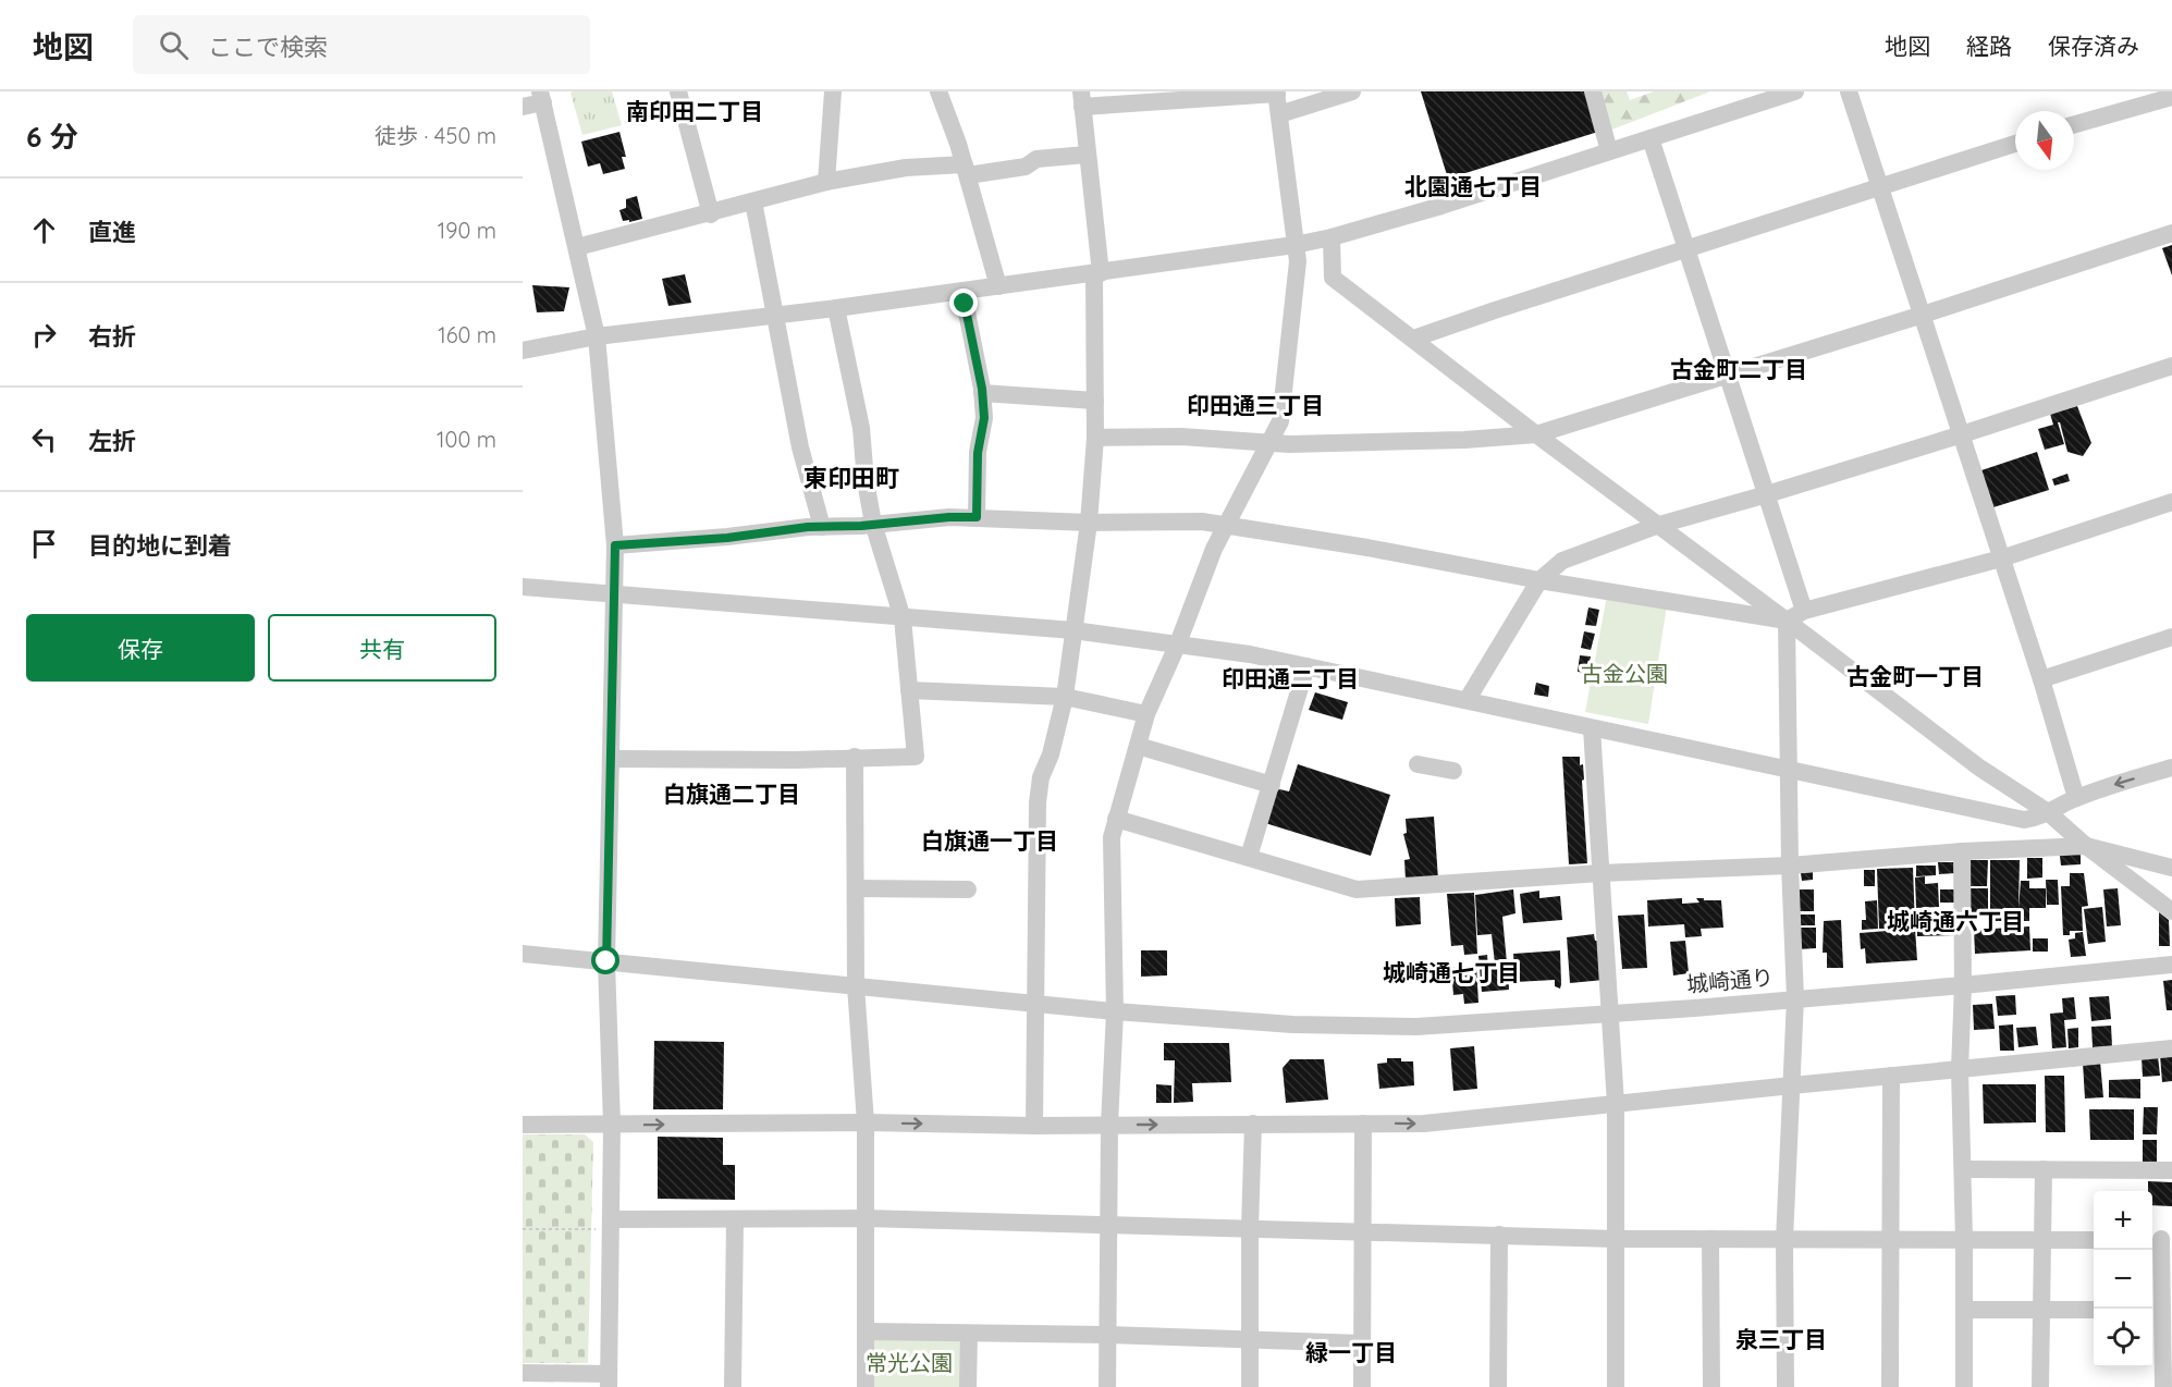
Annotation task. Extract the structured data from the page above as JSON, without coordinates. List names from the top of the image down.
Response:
{
  "streets": {
    "street": ["城崎通り"]
  },
  "districts": [
    "南印田二丁目",
    "北園通七丁目",
    "古金町二丁目",
    "印田通三丁目",
    "東印田町",
    "古金町一丁目",
    "印田通二丁目",
    "白旗通二丁目",
    "白旗通一丁目",
    "城崎通六丁目",
    "城崎通七丁目",
    "泉三丁目",
    "緑一丁目"
  ],
  "parks": ["古金公園", "常光公園"],
  "north": "bottom",
  "page": {
    "header": "地図",
    "search": "ここで検索",
    "nav": ["地図", "経路", "保存済み"],
    "heading": ["6 分", "徒歩 · 450 m"],
    "list": [
      ["直進", "190 m"],
      ["右折", "160 m"],
      ["左折", "100 m"],
      "目的地に到着"
    ],
    "buttons": ["保存", "共有"],
    "map_buttons": ["+", "−"]
  }
}
